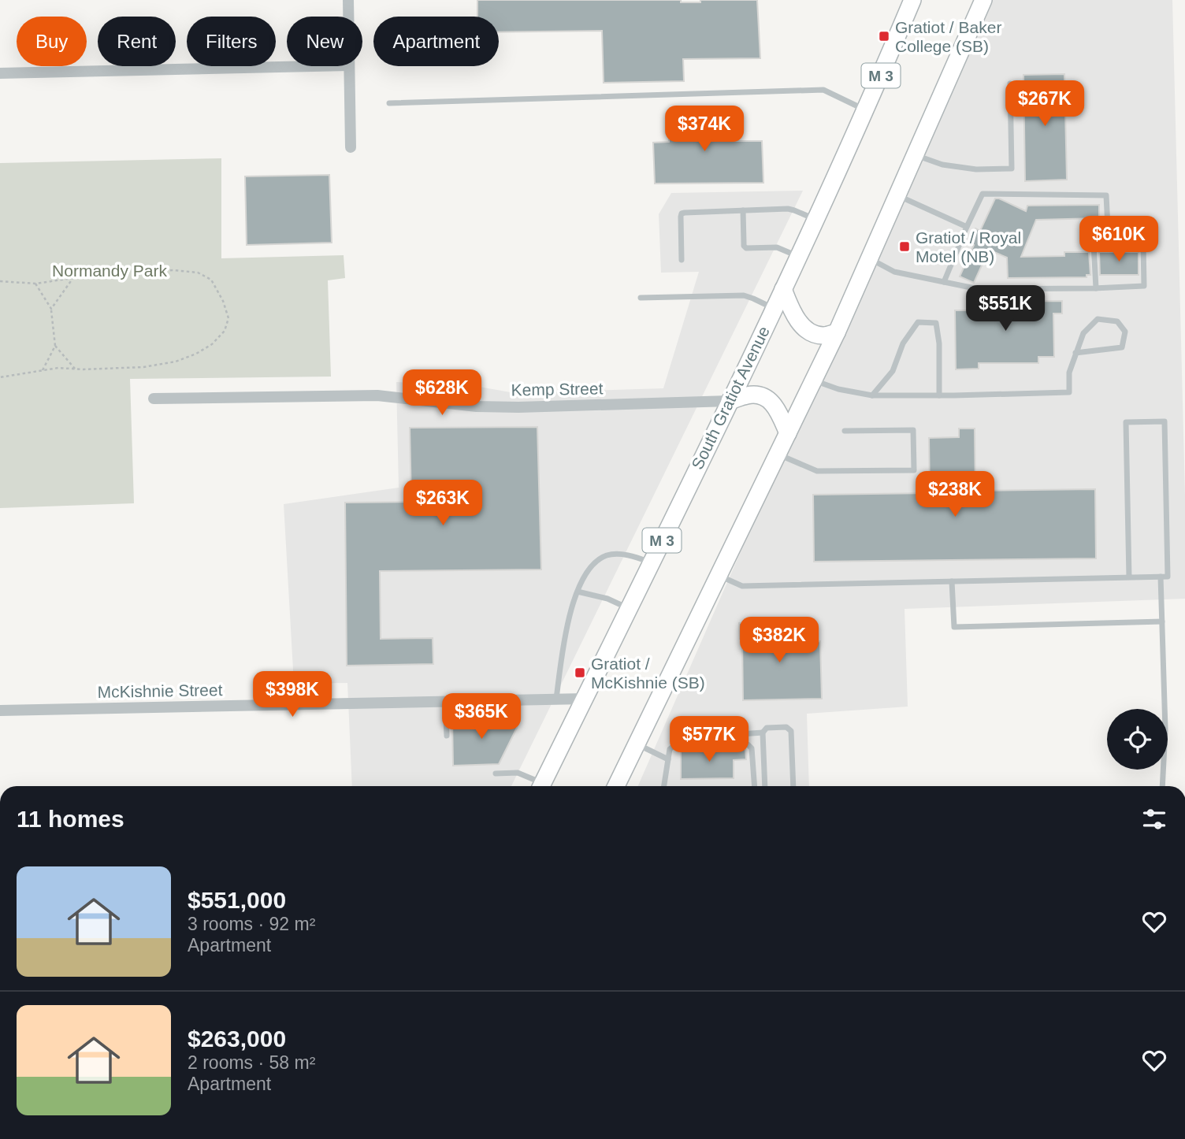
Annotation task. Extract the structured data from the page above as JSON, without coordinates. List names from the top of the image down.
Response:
{
  "streets": {
    "main road": ["M 3", "South Gratiot Avenue"],
    "street": ["Kemp Street", "McKishnie Street"]
  },
  "crossings": [
    ["Kemp Street", "South Gratiot Avenue"],
    ["South Gratiot Avenue", "McKishnie Street"]
  ],
  "parks": ["Normandy Park"],
  "places": {
    "transit": ["Gratiot / Baker College (SB)", "Gratiot / Royal Motel (NB)", "Gratiot / McKishnie (SB)"]
  },
  "page": {
    "chip": [
      "Buy",
      "Rent",
      "Filters",
      "New",
      "Apartment"
    ],
    "price": [
      "$267K",
      "$374K",
      "$610K",
      "$551K",
      "$628K",
      "$238K",
      "$263K",
      "$382K",
      "$398K",
      "$365K",
      "$577K"
    ],
    "heading": "11 homes",
    "list": [
      {
        "name": "$551,000",
        "note": "3 rooms · 92 m² · Apartment"
      },
      {
        "name": "$263,000",
        "note": "2 rooms · 58 m² · Apartment"
      }
    ]
  }
}
